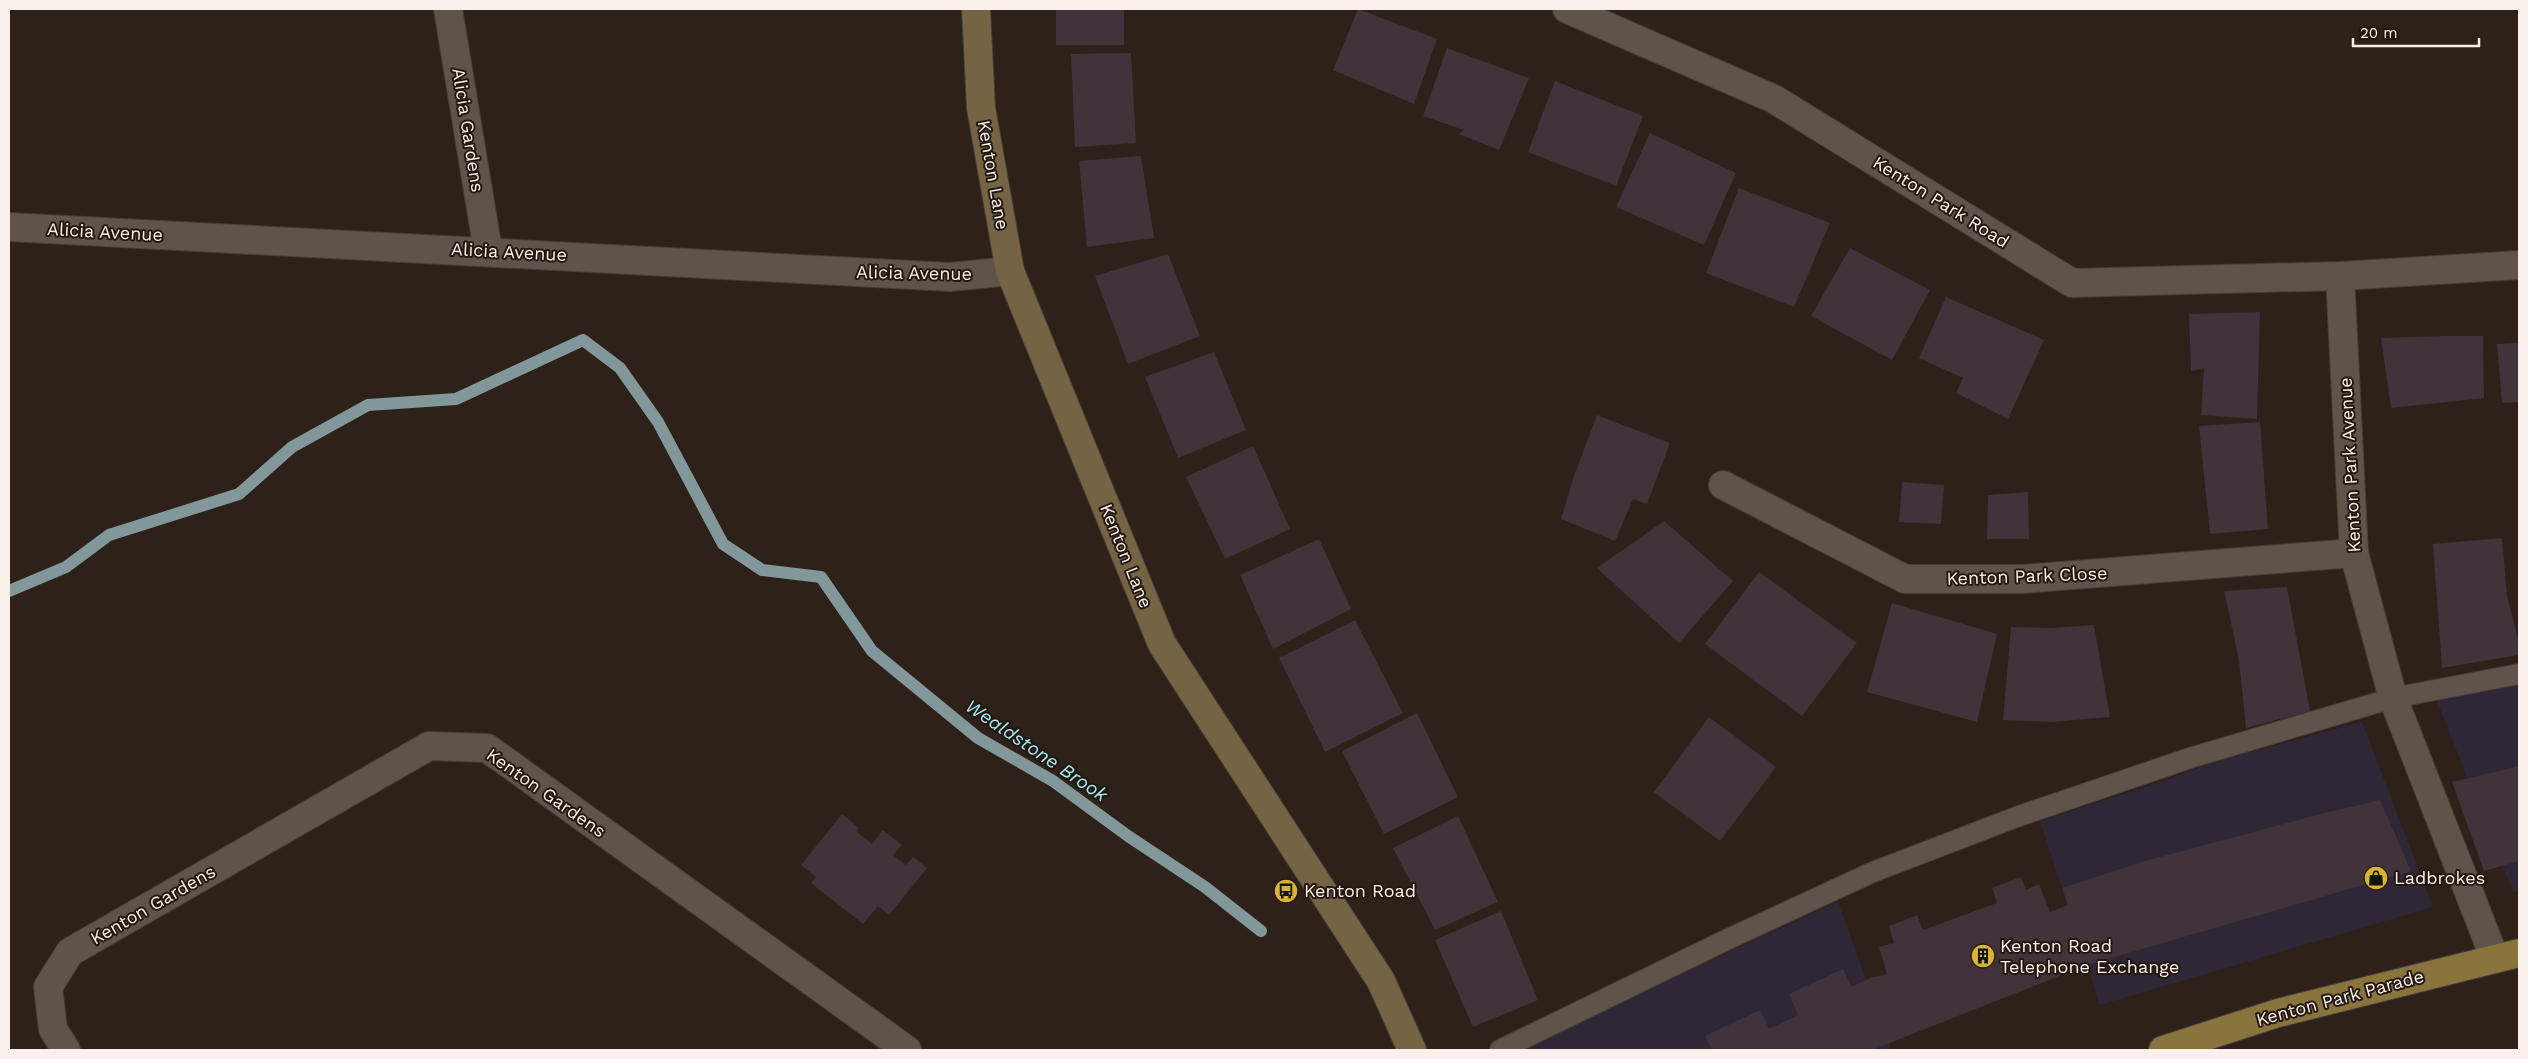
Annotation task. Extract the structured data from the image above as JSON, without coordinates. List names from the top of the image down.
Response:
{
  "streets": {
    "main road": ["Kenton Park Parade"],
    "street": [
      "Alicia Gardens",
      "Kenton Lane",
      "Kenton Park Road",
      "Alicia Avenue",
      "Kenton Park Avenue",
      "Kenton Park Close",
      "Kenton Gardens"
    ]
  },
  "crossings": [
    ["Alicia Gardens", "Alicia Avenue"],
    ["Kenton Lane", "Alicia Avenue"],
    ["Kenton Park Road", "Kenton Park Avenue"],
    ["Kenton Park Avenue", "Kenton Park Close"],
    ["Kenton Park Avenue", "Kenton Park Parade"]
  ],
  "water": ["Wealdstone Brook"],
  "places": {
    "shop": ["Ladbrokes"],
    "bus stop": ["Kenton Road"],
    "building": ["Kenton Road Telephone Exchange"]
  },
  "scale_bar": "20 m"
}
